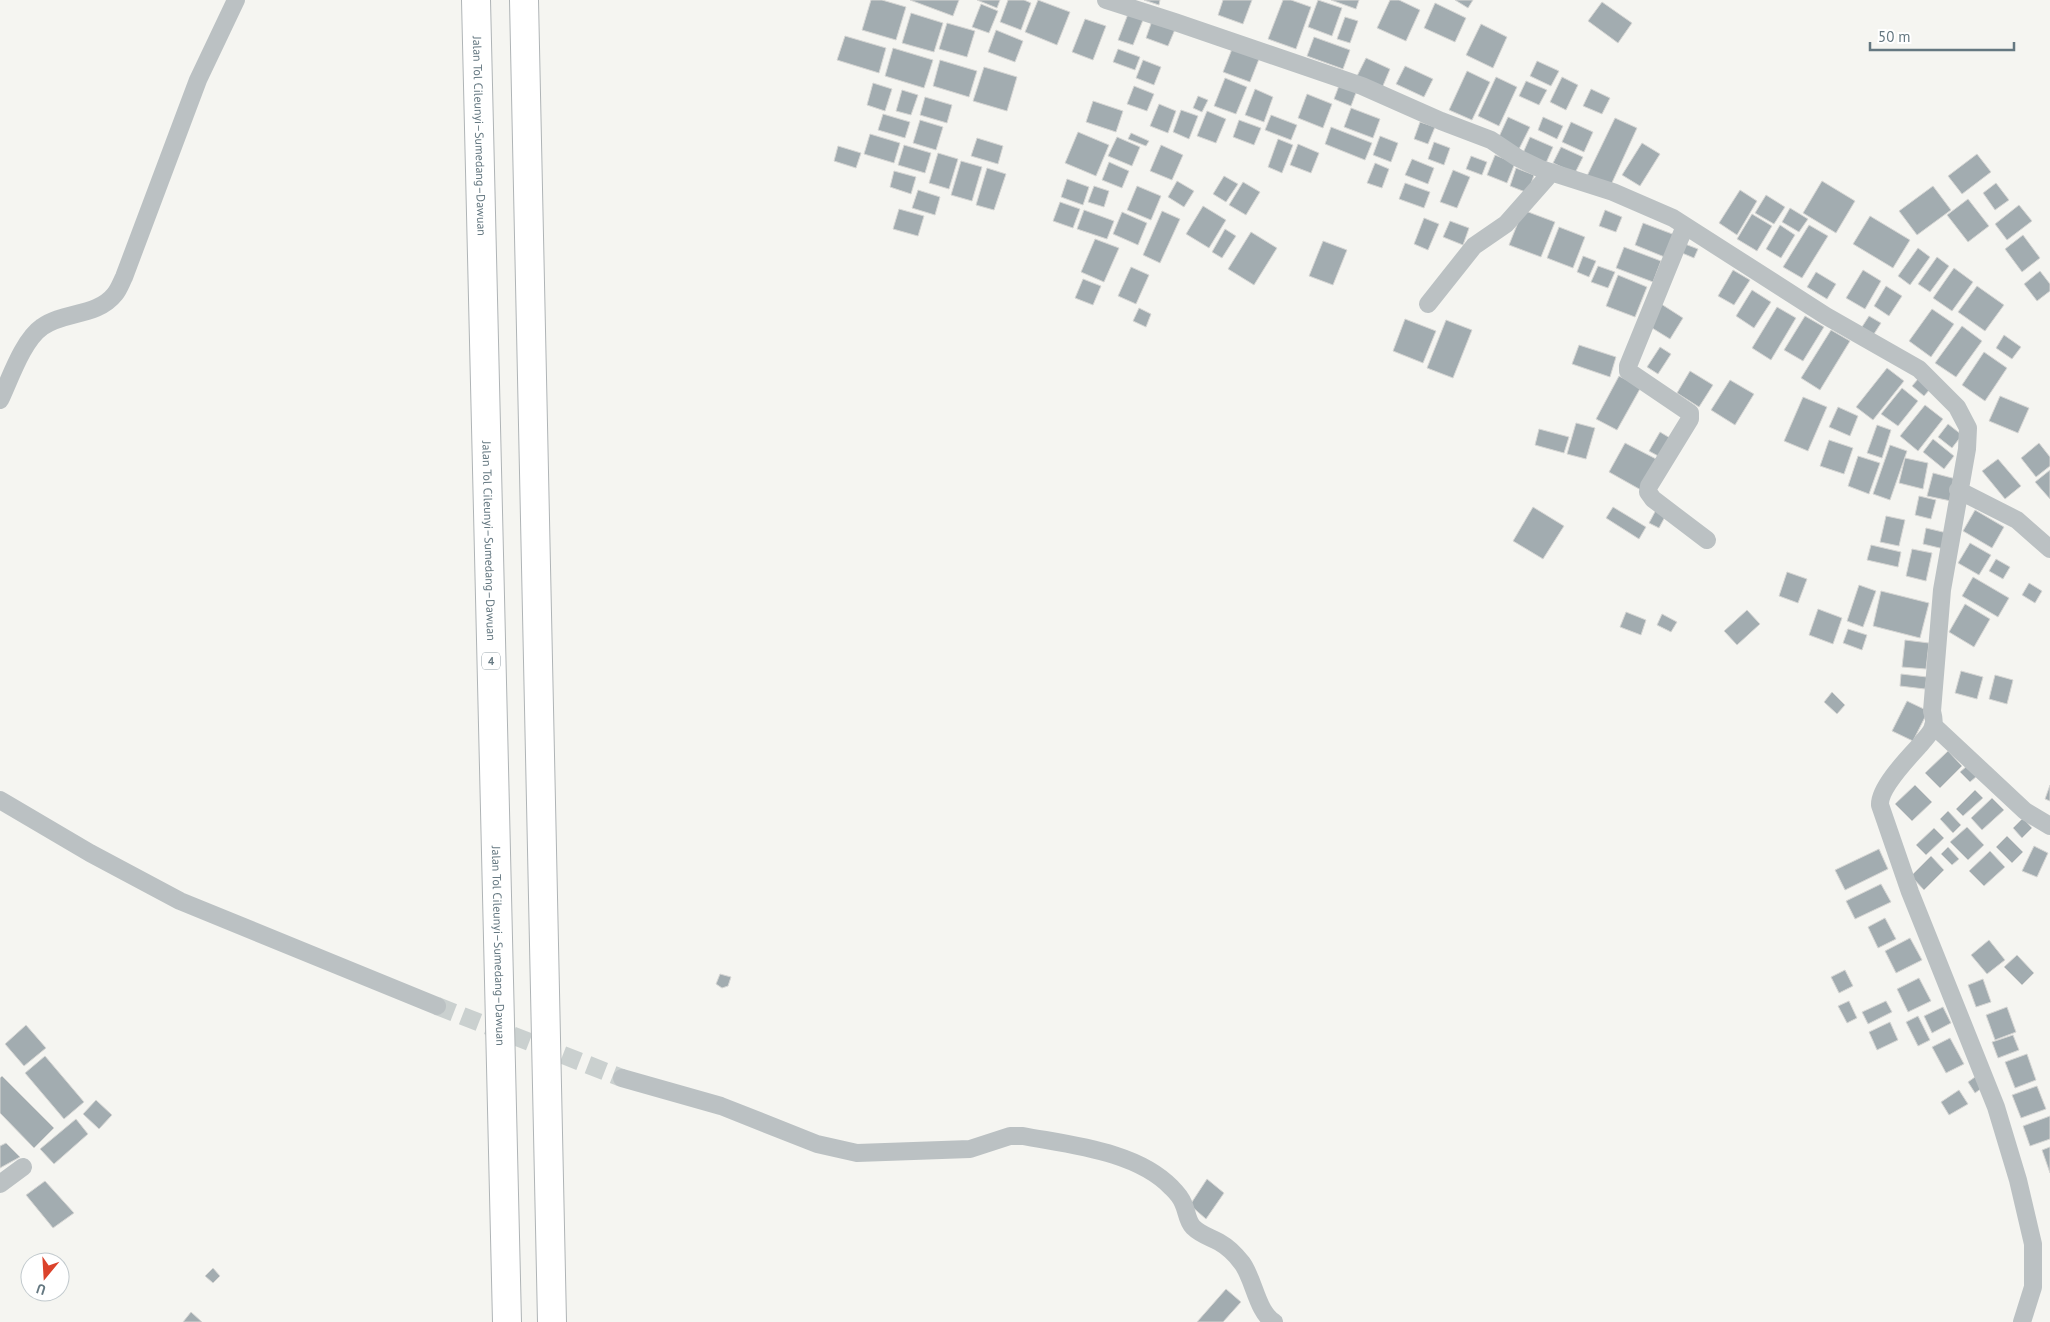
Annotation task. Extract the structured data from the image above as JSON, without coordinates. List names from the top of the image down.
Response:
{
  "streets": {
    "highway": ["Jalan Tol Cileunyi–Sumedang–Dawuan", "4"]
  },
  "scale_bar": "50 m",
  "north": "bottom"
}
